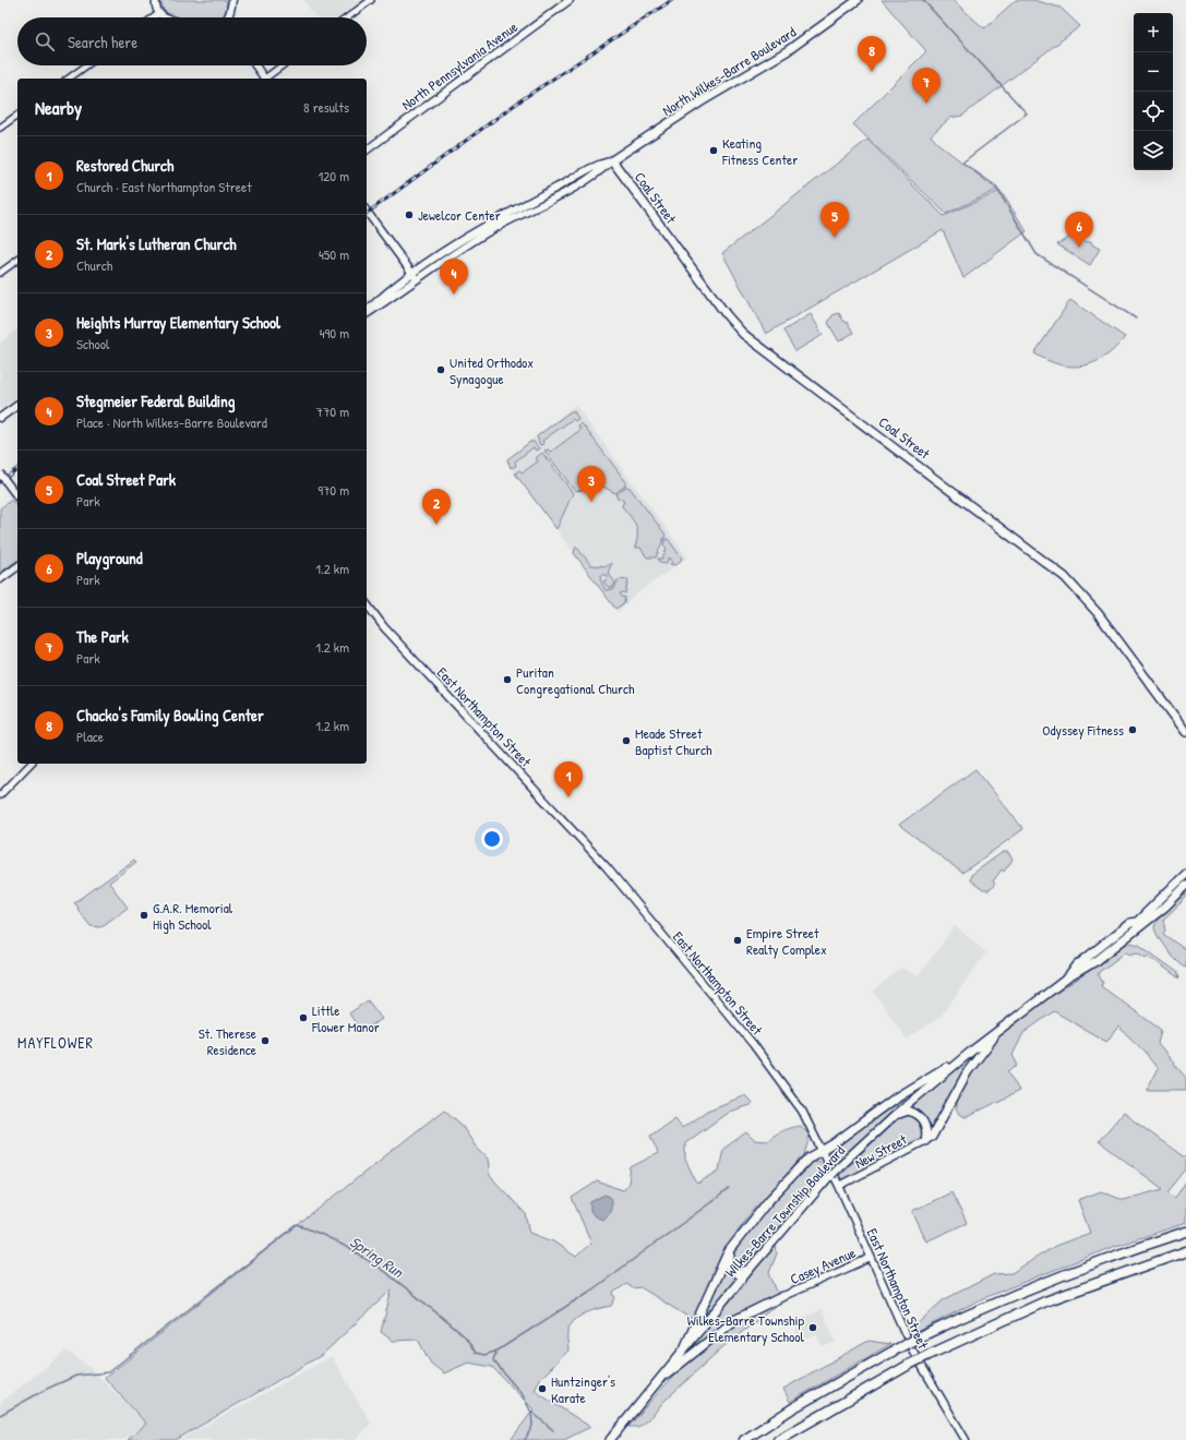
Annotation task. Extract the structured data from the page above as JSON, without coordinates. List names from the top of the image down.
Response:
{
  "streets": {
    "main road": [
      "North Pennsylvania Avenue",
      "North Wilkes-Barre Boulevard",
      "Coal Street",
      "East Northampton Street",
      "New Street",
      "Wilkes-Barre Township Boulevard",
      "Casey Avenue"
    ]
  },
  "crossings": [
    ["North Wilkes-Barre Boulevard", "Coal Street"],
    ["East Northampton Street", "New Street"],
    ["East Northampton Street", "Casey Avenue"]
  ],
  "districts": ["MAYFLOWER"],
  "water": ["Spring Run"],
  "places": [
    "Keating Fitness Center",
    "Jewelcor Center",
    "United Orthodox Synagogue",
    "Puritan Congregational Church",
    "Odyssey Fitness",
    "Meade Street Baptist Church",
    "G.A.R. Memorial High School",
    "Empire Street Realty Complex",
    "Little Flower Manor",
    "St. Therese Residence",
    "Wilkes-Barre Township Elementary School",
    "Huntzinger's Karate"
  ],
  "page": {
    "map_buttons": ["+", "−"],
    "search": "Search here",
    "pins": [
      "8",
      "7",
      "5",
      "6",
      "4",
      "3",
      "2",
      "1"
    ],
    "heading": ["Nearby", "8 results"],
    "list": [
      {
        "mark": "1",
        "name": "Restored Church",
        "note": "Church · East Northampton Street",
        "value": "120 m"
      },
      {
        "mark": "2",
        "name": "St. Mark's Lutheran Church",
        "note": "Church",
        "value": "450 m"
      },
      {
        "mark": "3",
        "name": "Heights Murray Elementary School",
        "note": "School",
        "value": "490 m"
      },
      {
        "mark": "4",
        "name": "Stegmeier Federal Building",
        "note": "Place · North Wilkes-Barre Boulevard",
        "value": "770 m"
      },
      {
        "mark": "5",
        "name": "Coal Street Park",
        "note": "Park",
        "value": "970 m"
      },
      {
        "mark": "6",
        "name": "Playground",
        "note": "Park",
        "value": "1.2 km"
      },
      {
        "mark": "7",
        "name": "The Park",
        "note": "Park",
        "value": "1.2 km"
      },
      {
        "mark": "8",
        "name": "Chacko's Family Bowling Center",
        "note": "Place",
        "value": "1.2 km"
      }
    ]
  }
}
